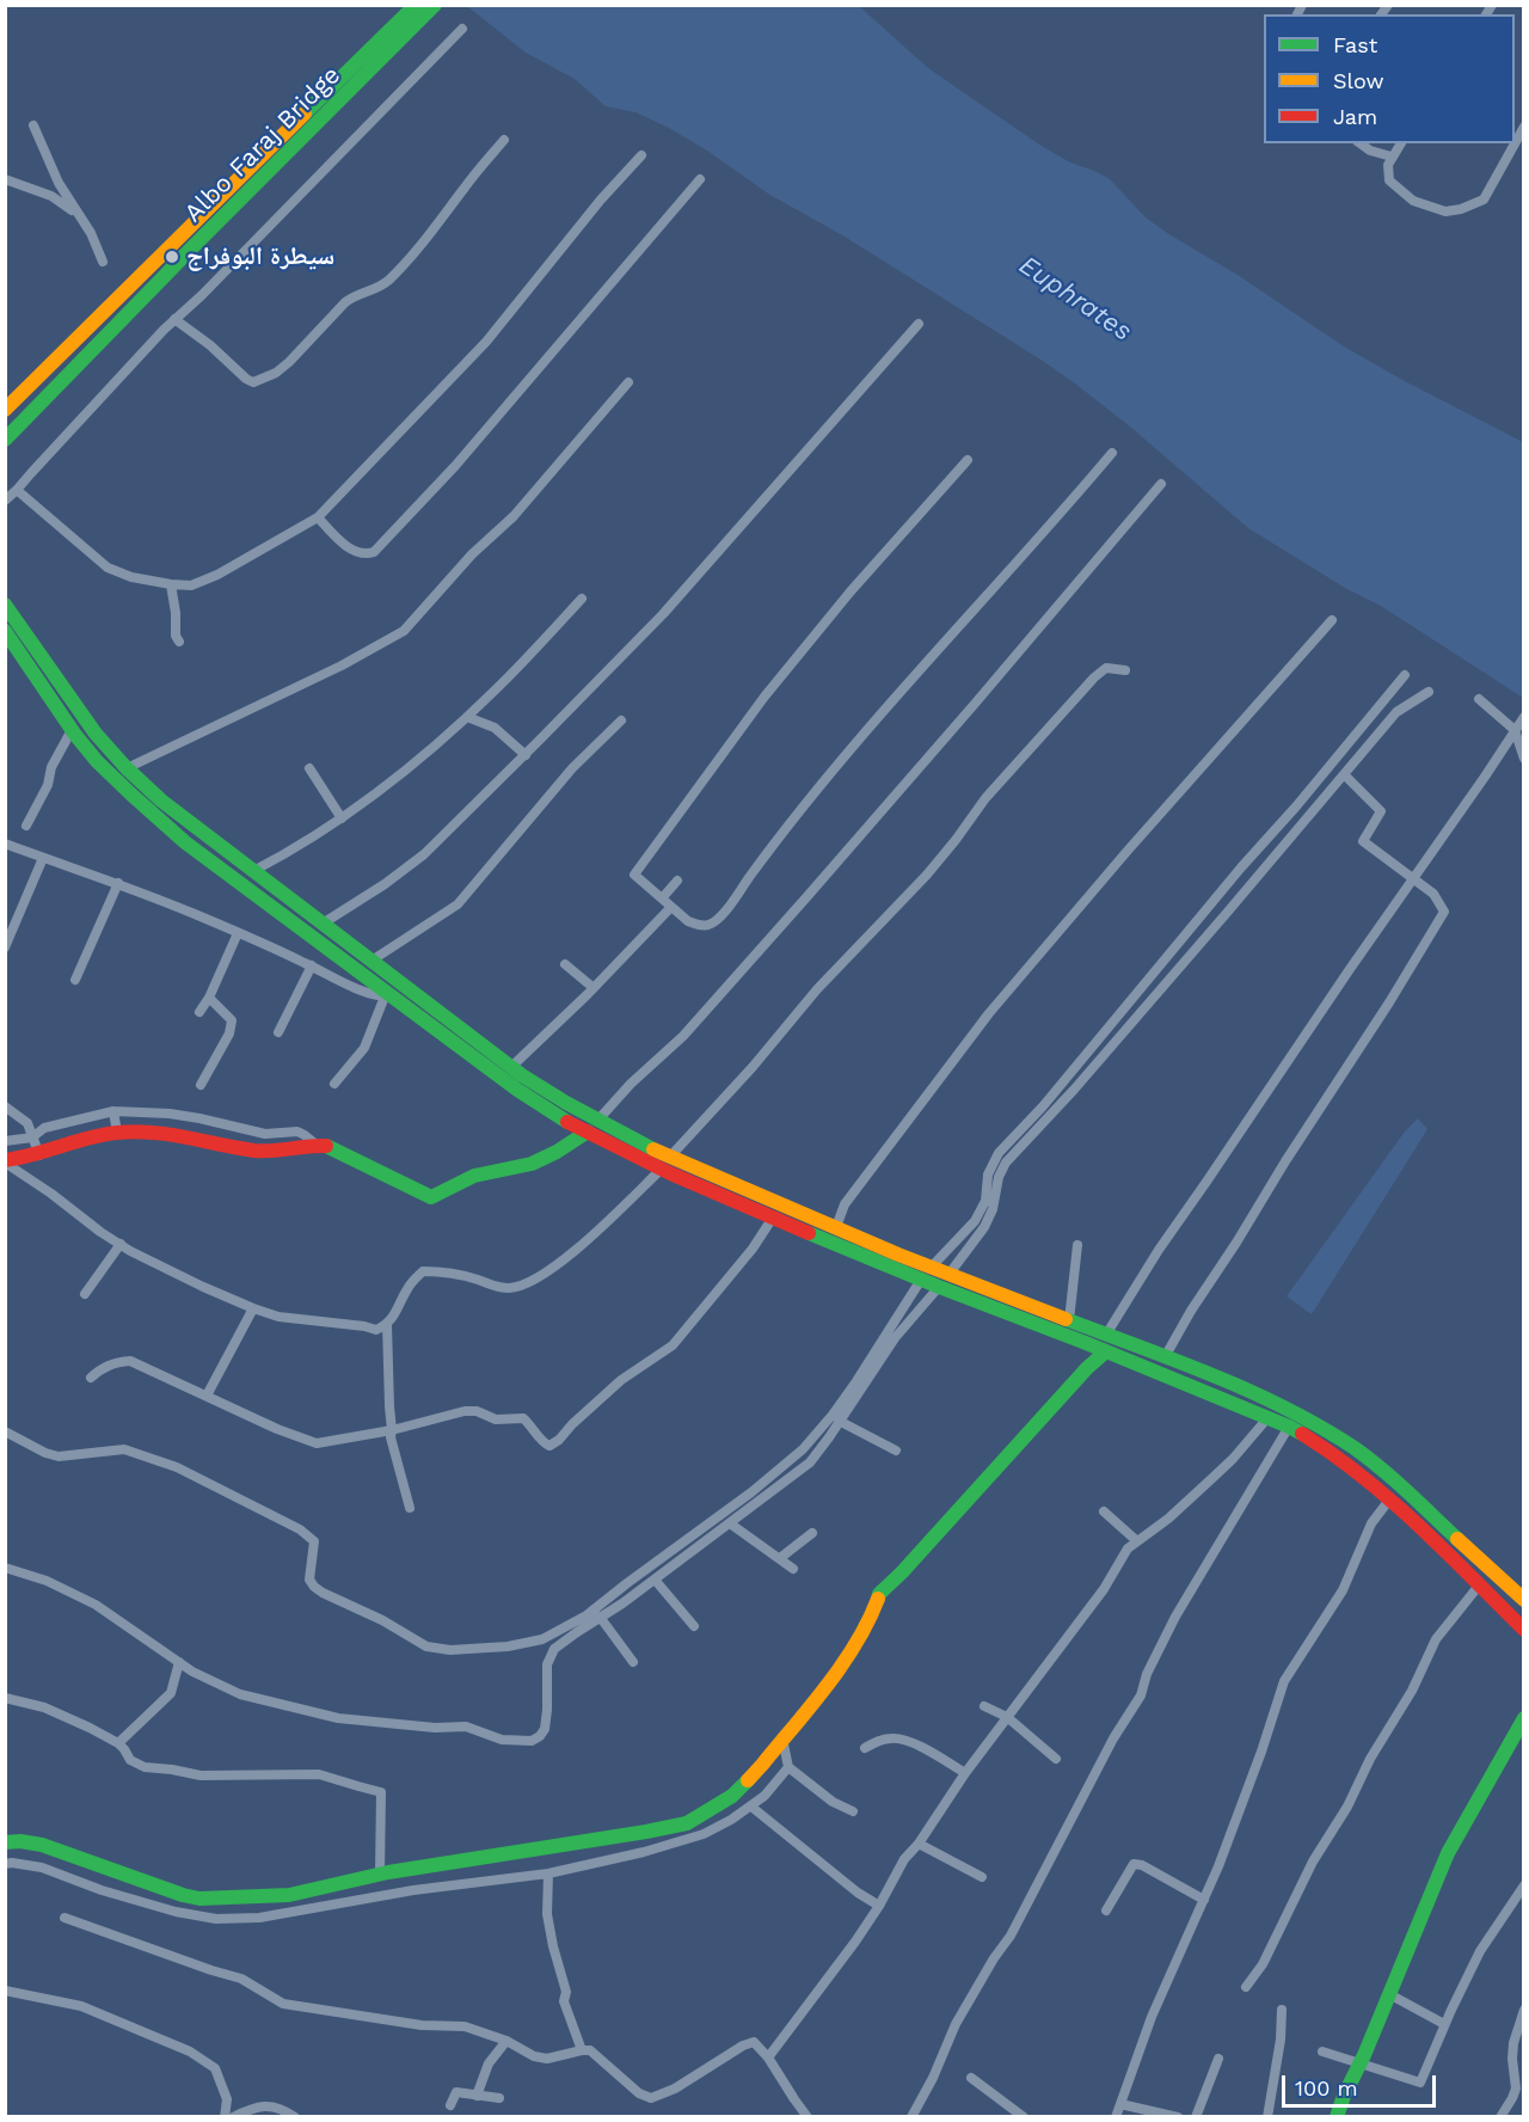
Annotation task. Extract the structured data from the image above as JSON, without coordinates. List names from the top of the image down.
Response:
{
  "streets": {
    "main road": ["Albo Faraj Bridge"]
  },
  "water": ["Euphrates"],
  "places": ["سيطرة البوفراج"],
  "legend": ["Fast", "Slow", "Jam"],
  "scale_bar": "100 m"
}
